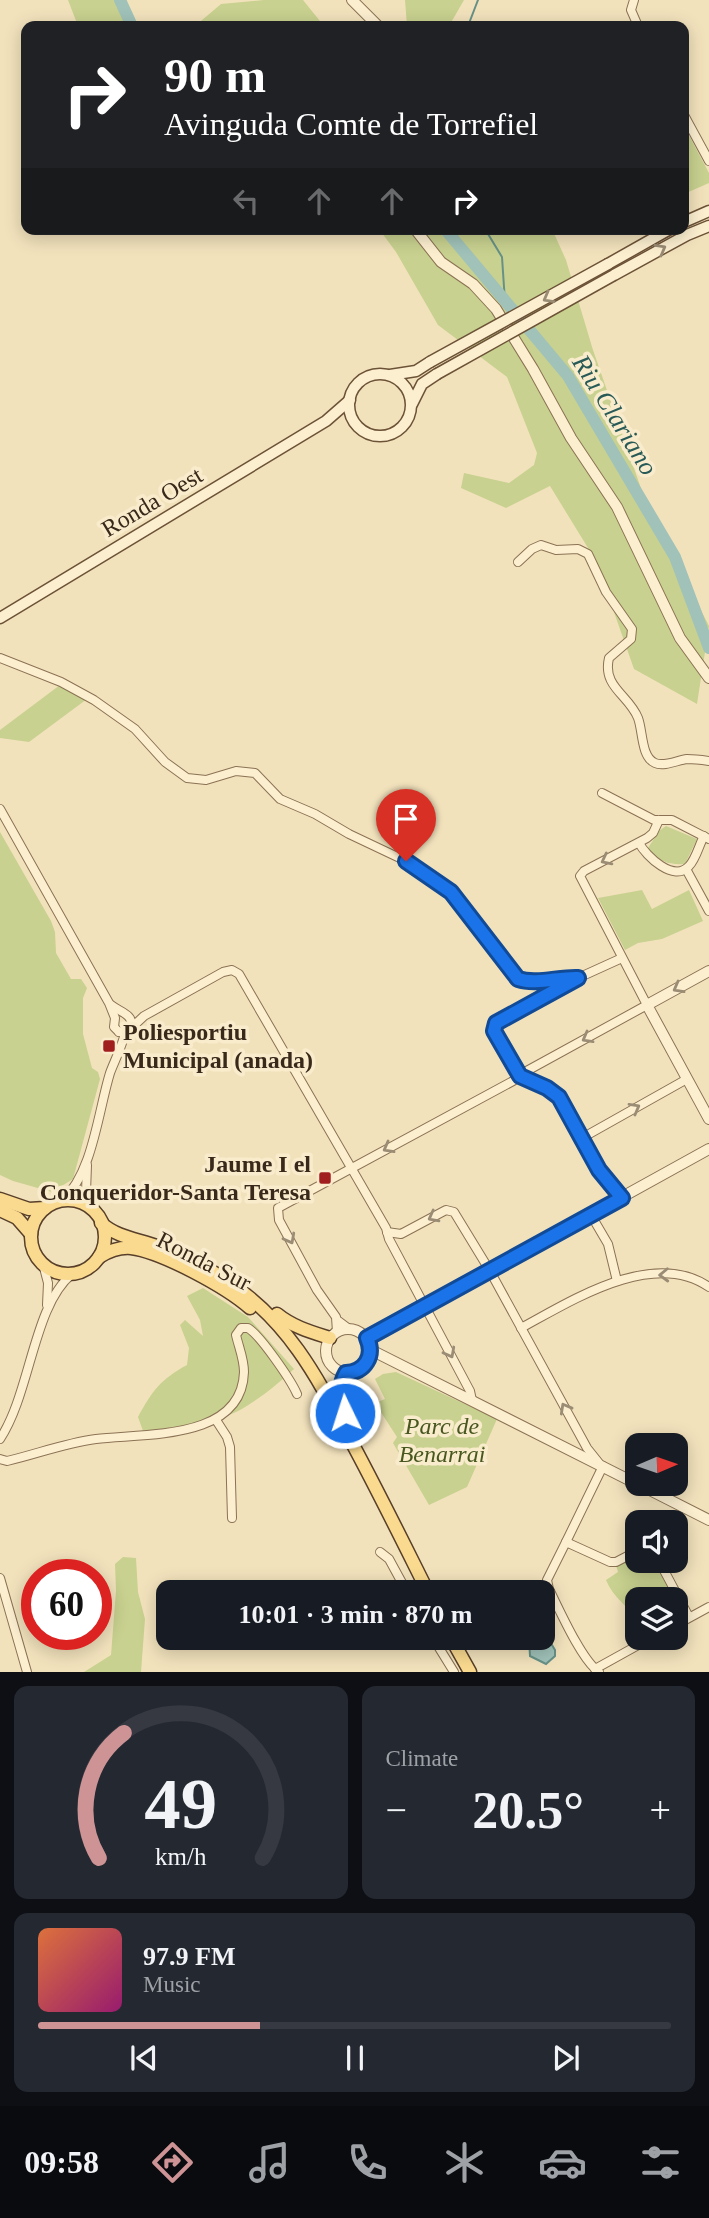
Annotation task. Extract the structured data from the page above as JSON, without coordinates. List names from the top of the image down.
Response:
{
  "streets": {
    "main road": ["Ronda Oest", "Ronda Sur"]
  },
  "water": ["Riu Clariano"],
  "parks": ["Parc de Benarrai"],
  "places": {
    "transit": ["Poliesportiu Municipal (anada)", "Jaume I el Conqueridor-Santa Teresa"]
  },
  "north": "right",
  "page": {
    "turn": ["90 m", "Avinguda Comte de Torrefiel"],
    "limit": "60",
    "trip": "10:01 · 3 min · 870 m",
    "tile": "Climate",
    "heat": ["−", "20.5°", "+"],
    "song": ["97.9 FM", "Music"],
    "tabs": "09:58",
    "gauge": ["49", "km/h"]
  }
}
